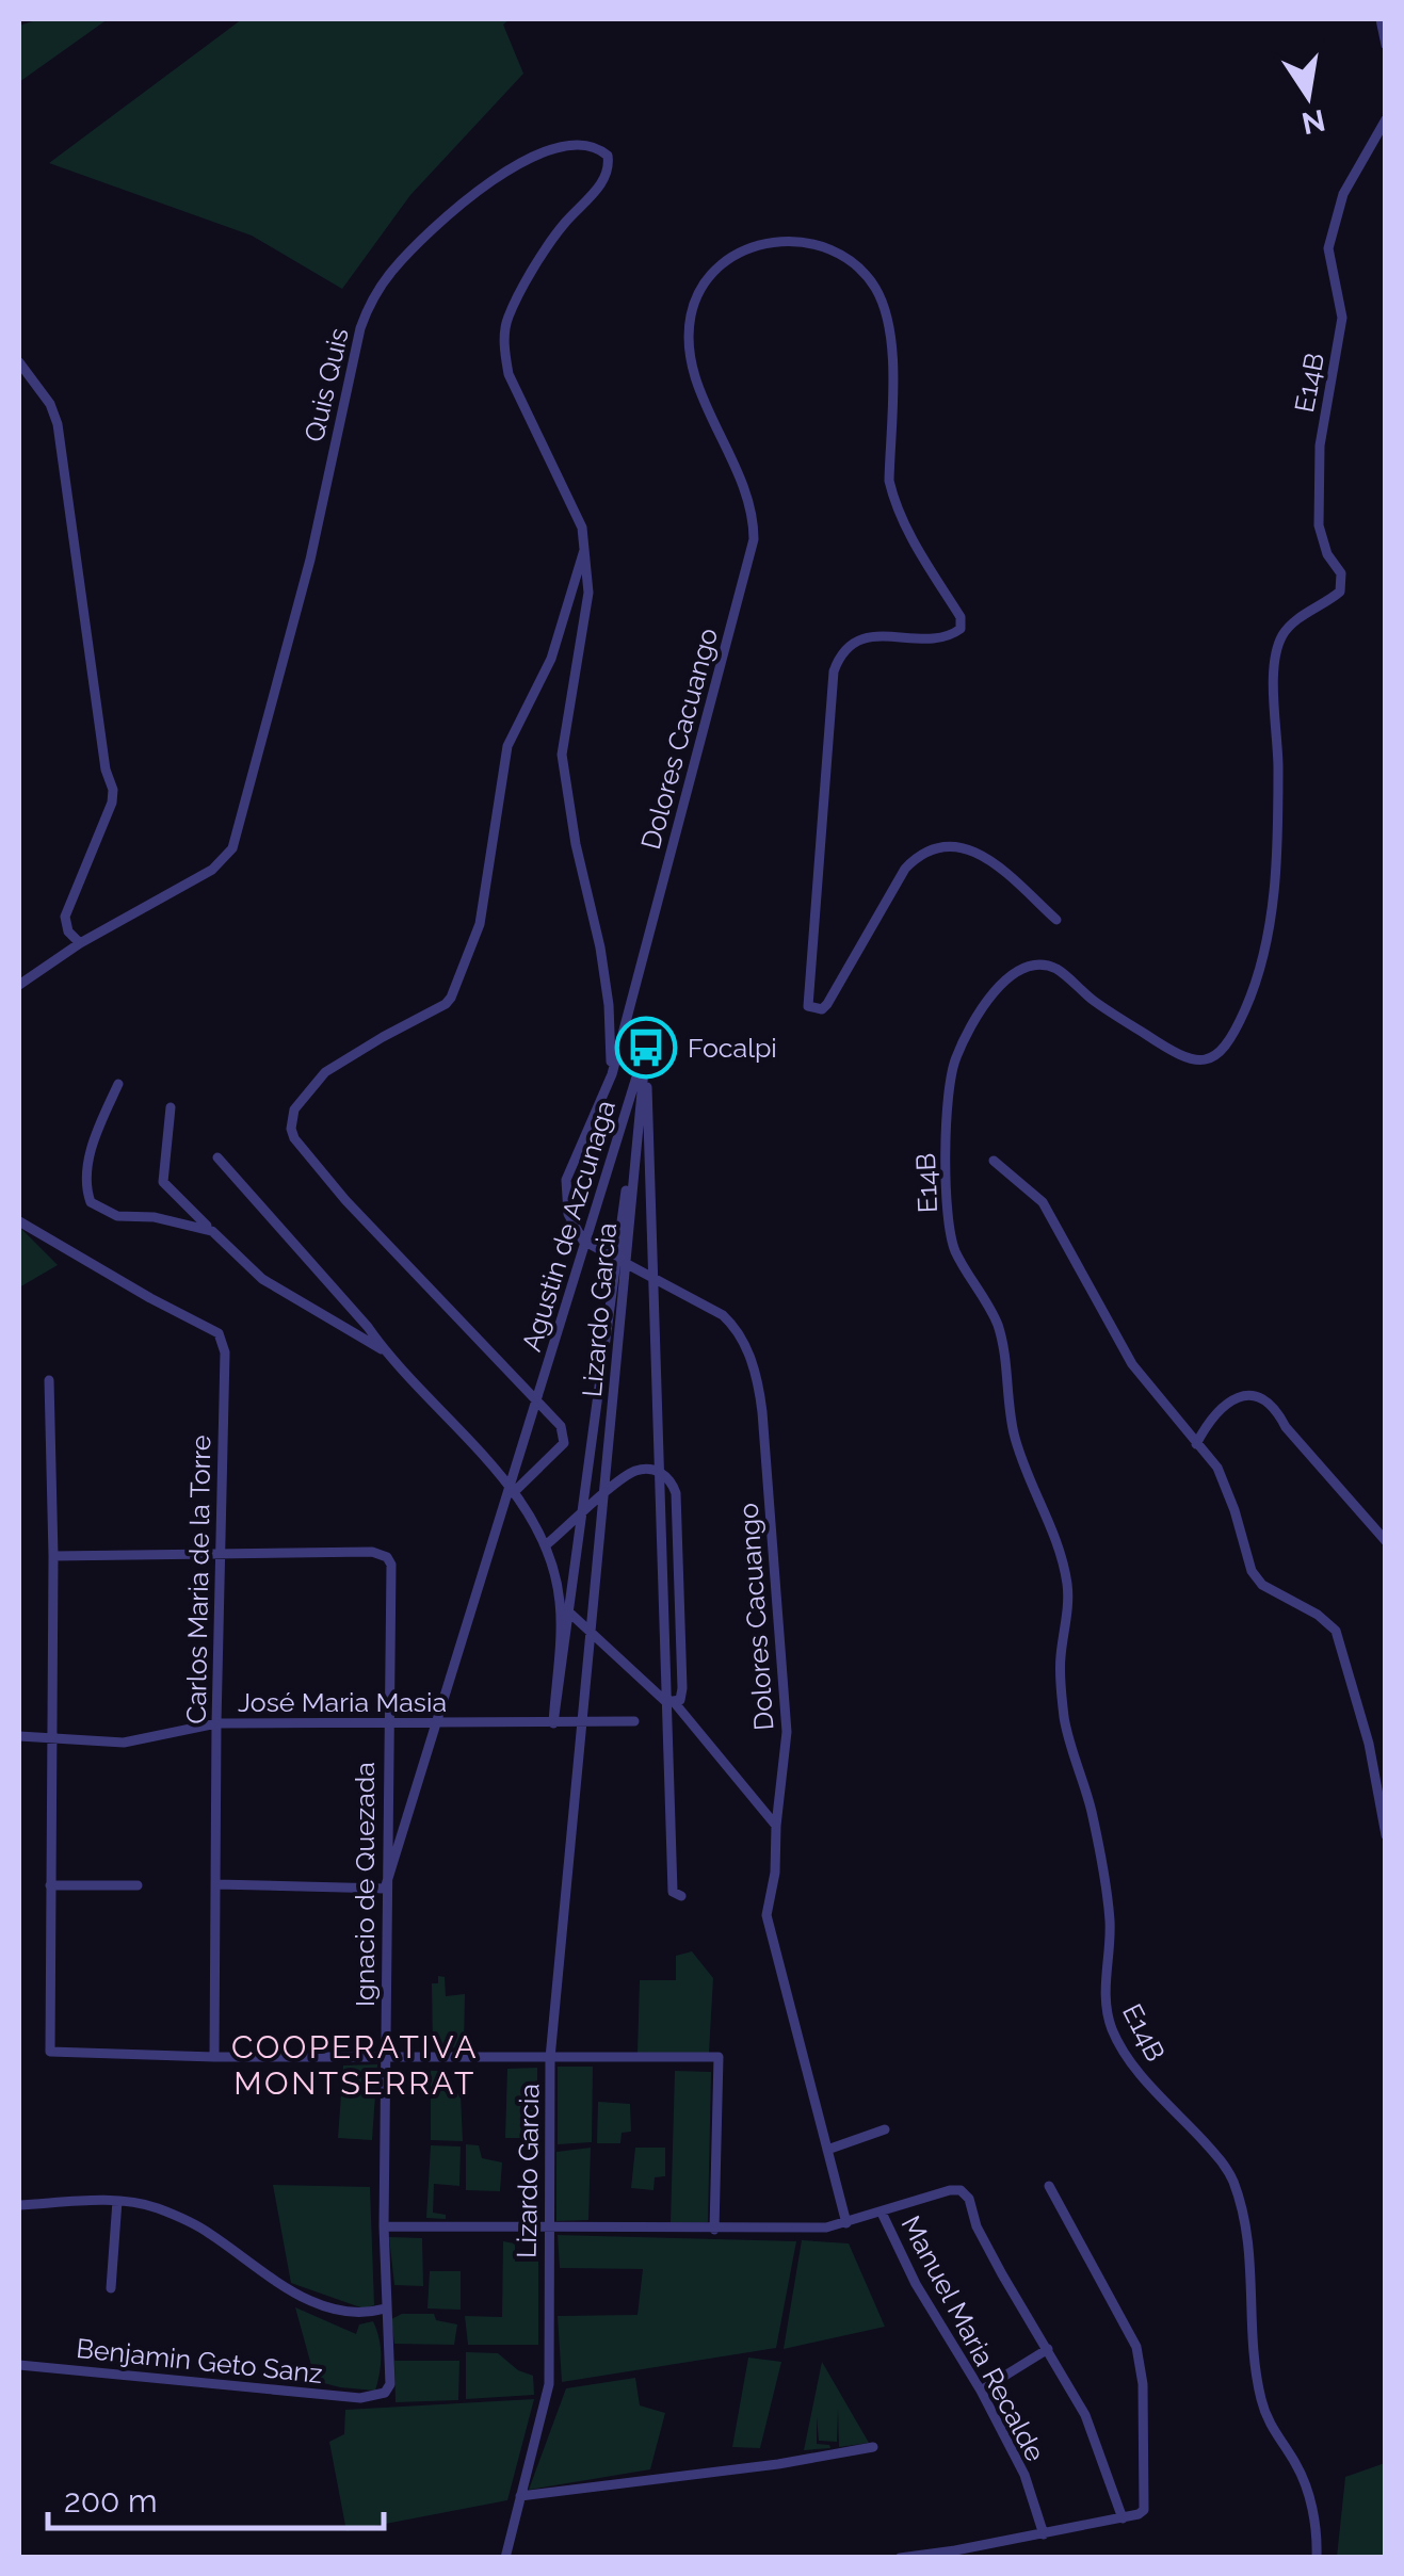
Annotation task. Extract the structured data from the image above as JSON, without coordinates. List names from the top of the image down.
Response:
{
  "streets": {
    "street": [
      "E14B",
      "Quis Quis",
      "Dolores Cacuango",
      "Agustin de Azcunaga",
      "Lizardo Garcia",
      "Carlos Maria de la Torre",
      "José Maria Masia",
      "Ignacio de Quezada",
      "Manuel Maria Recalde",
      "Benjamin Geto Sanz"
    ]
  },
  "crossings": [
    ["Quis Quis", "Dolores Cacuango"],
    ["Quis Quis", "Lizardo Garcia"],
    ["Dolores Cacuango", "Agustin de Azcunaga"],
    ["Dolores Cacuango", "Lizardo Garcia"],
    ["Dolores Cacuango", "Manuel Maria Recalde"],
    ["Agustin de Azcunaga", "Lizardo Garcia"],
    ["Agustin de Azcunaga", "José Maria Masia"],
    ["Agustin de Azcunaga", "Ignacio de Quezada"],
    ["Lizardo Garcia", "José Maria Masia"],
    ["Lizardo Garcia", "Manuel Maria Recalde"],
    ["Carlos Maria de la Torre", "José Maria Masia"],
    ["Carlos Maria de la Torre", "Ignacio de Quezada"],
    ["José Maria Masia", "Ignacio de Quezada"],
    ["Ignacio de Quezada", "Manuel Maria Recalde"],
    ["Ignacio de Quezada", "Benjamin Geto Sanz"]
  ],
  "districts": ["COOPERATIVA MONTSERRAT"],
  "places": {
    "bus stop": ["Focalpi"]
  },
  "scale_bar": "200 m",
  "north": "bottom"
}
